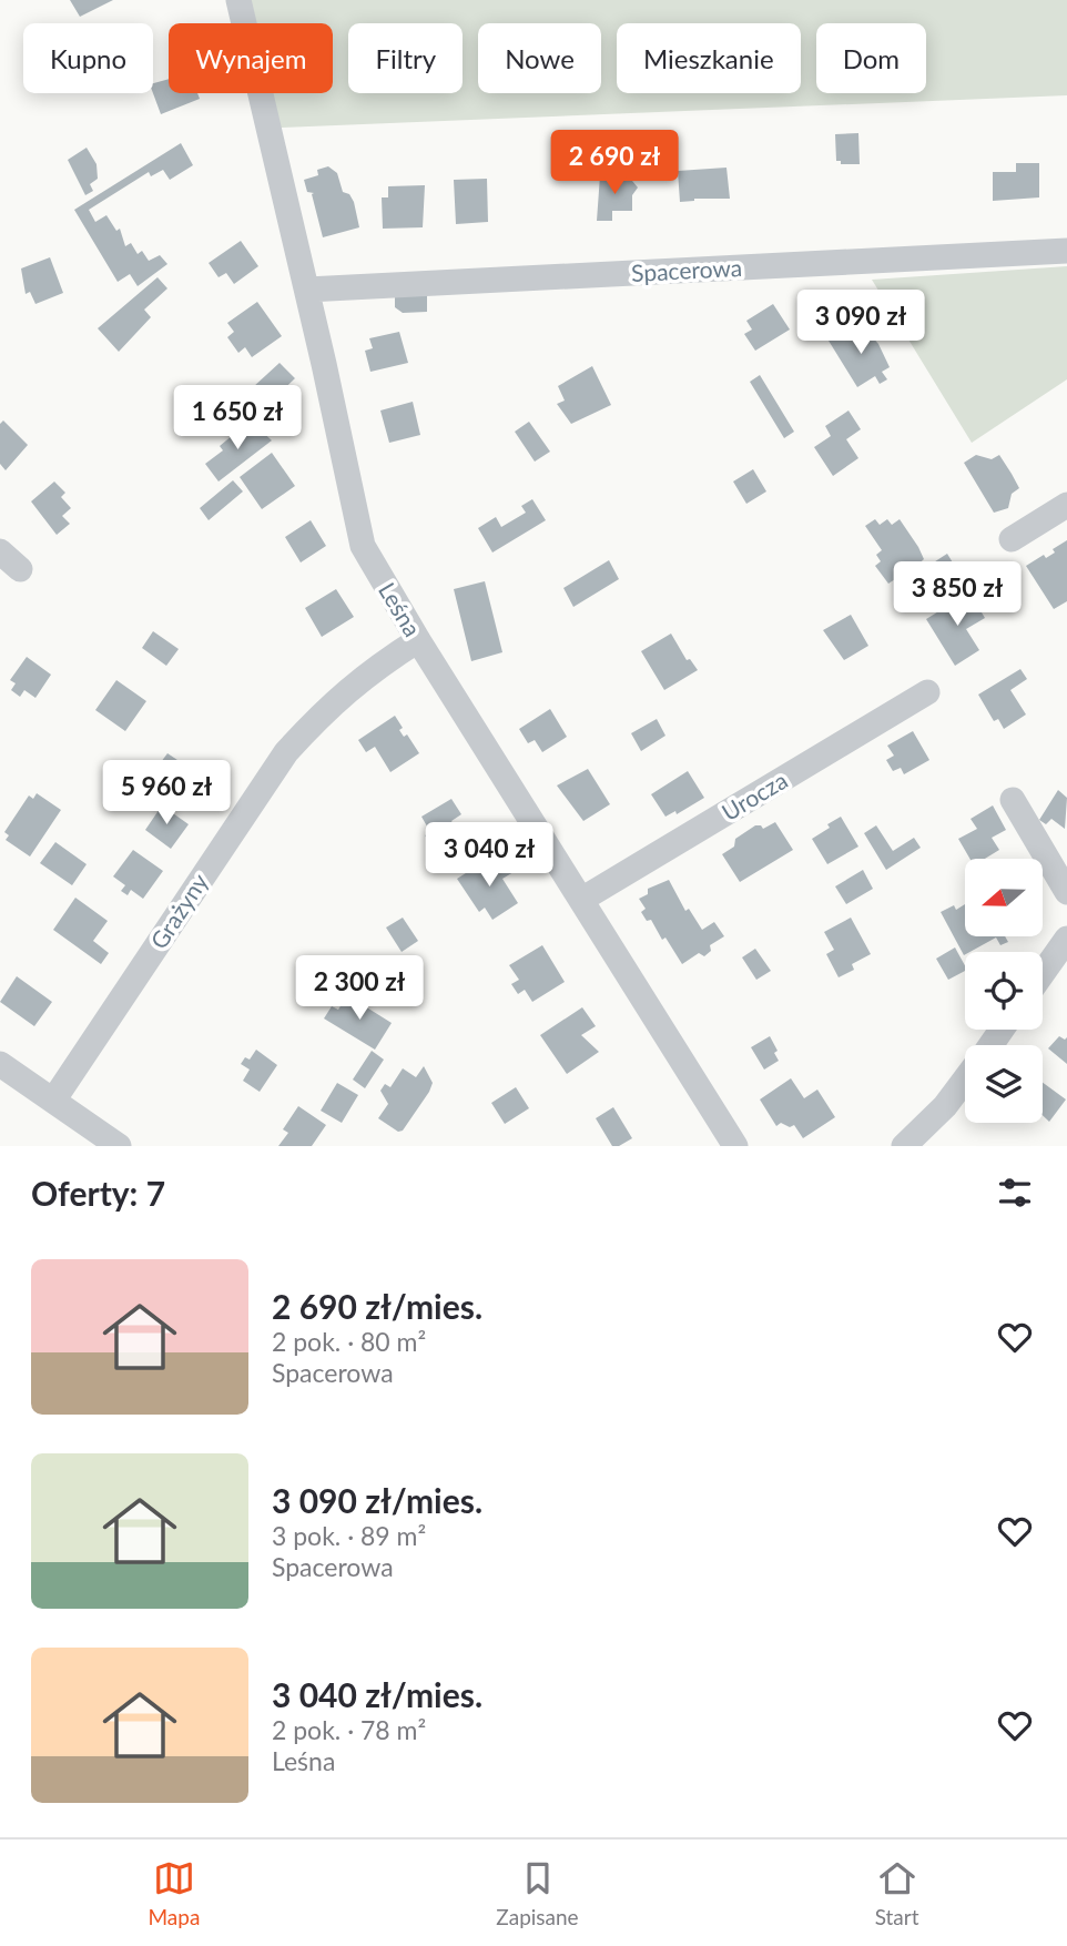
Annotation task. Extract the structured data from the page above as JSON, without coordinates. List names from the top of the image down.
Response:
{
  "streets": {
    "street": [
      "Spacerowa",
      "Leśna",
      "Urocza",
      "Grażyny"
    ]
  },
  "crossings": [
    ["Spacerowa", "Leśna"],
    ["Leśna", "Urocza"],
    ["Leśna", "Grażyny"]
  ],
  "north": "left",
  "page": {
    "chip": [
      "Kupno",
      "Wynajem",
      "Filtry",
      "Nowe",
      "Mieszkanie",
      "Dom"
    ],
    "price": [
      "2 690 zł",
      "3 090 zł",
      "1 650 zł",
      "3 850 zł",
      "5 960 zł",
      "3 040 zł",
      "2 300 zł"
    ],
    "heading": "Oferty: 7",
    "list": [
      {
        "name": "2 690 zł/mies.",
        "note": "2 pok. · 80 m² · Spacerowa"
      },
      {
        "name": "3 090 zł/mies.",
        "note": "3 pok. · 89 m² · Spacerowa"
      },
      {
        "name": "3 040 zł/mies.",
        "note": "2 pok. · 78 m² · Leśna"
      }
    ],
    "tabs": ["Mapa", "Zapisane", "Start"]
  }
}
